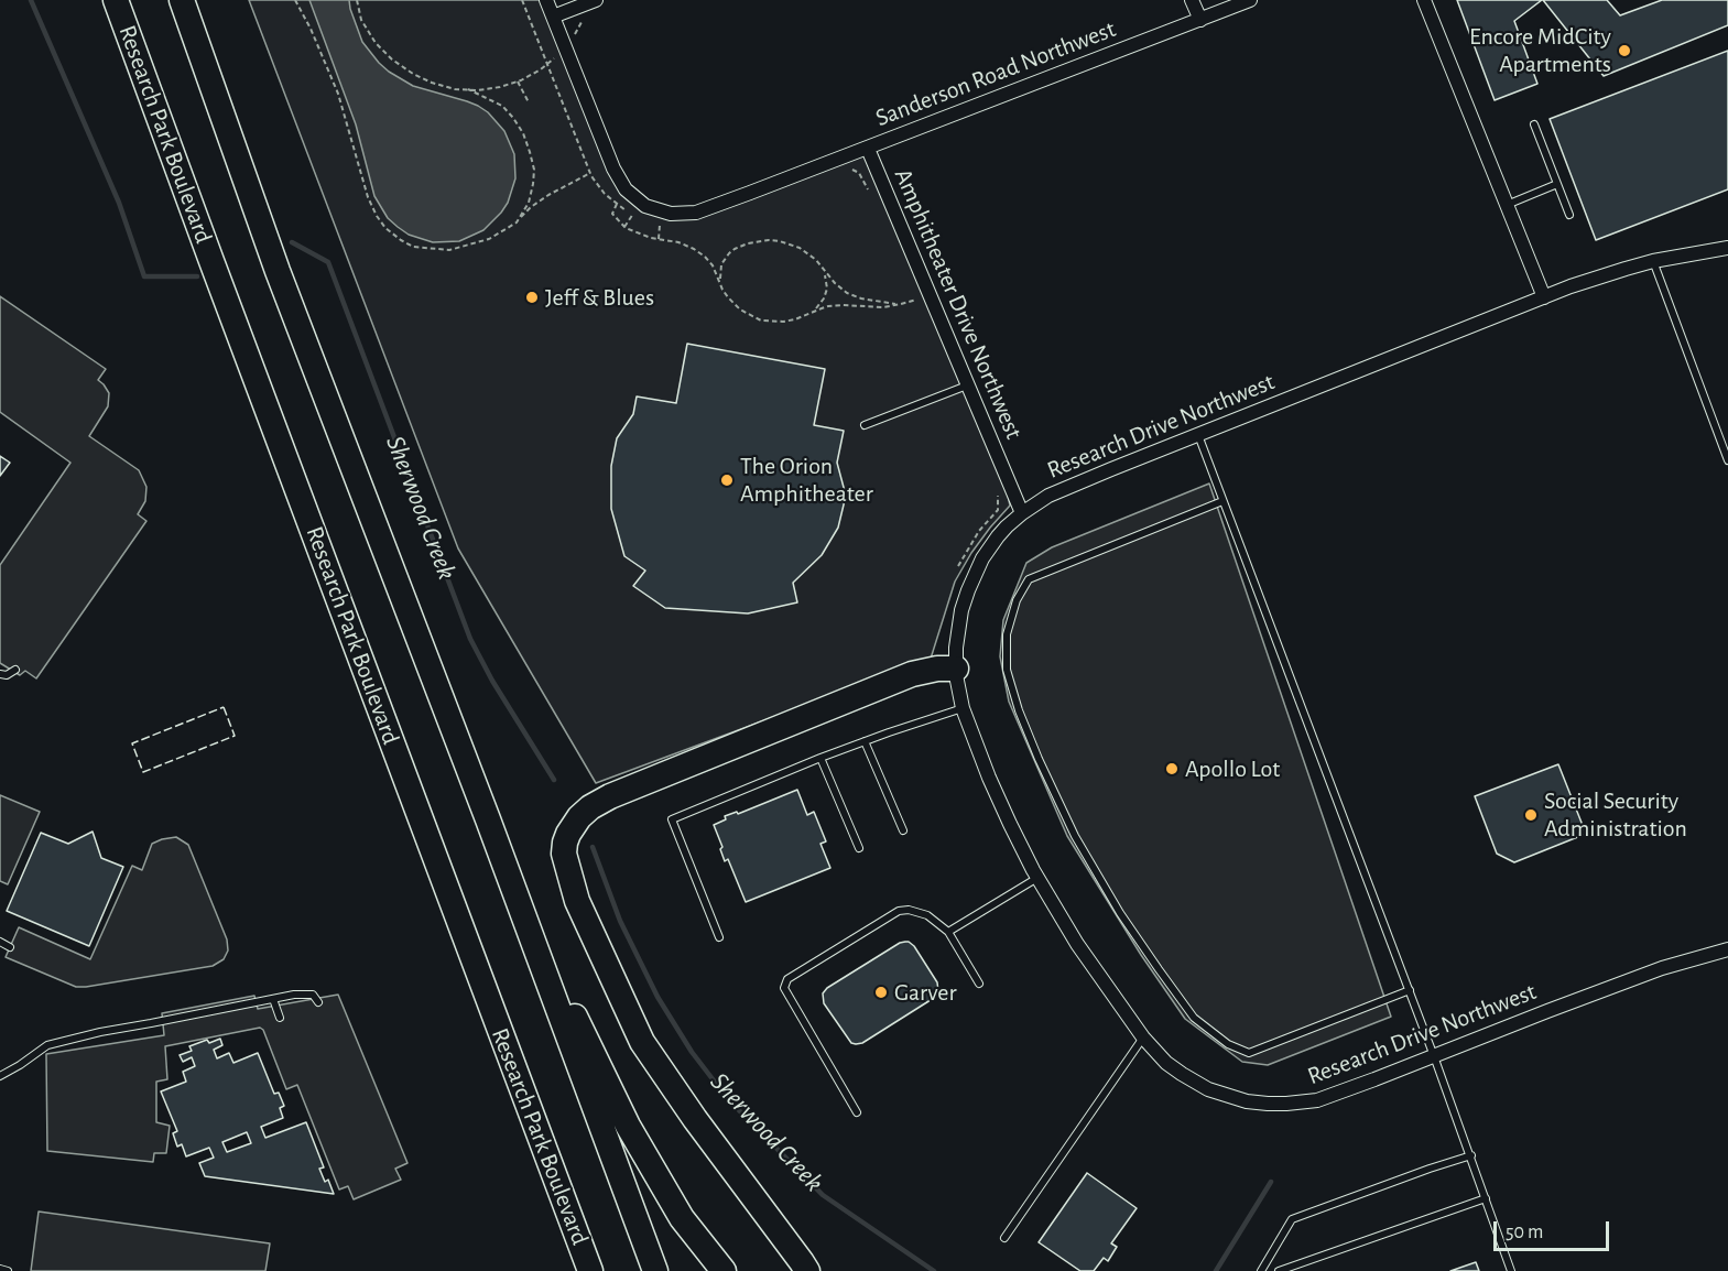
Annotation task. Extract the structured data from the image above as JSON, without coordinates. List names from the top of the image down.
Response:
{
  "streets": {
    "highway": ["Research Park Boulevard"],
    "street": ["Sanderson Road Northwest", "Amphitheater Drive Northwest", "Research Drive Northwest"]
  },
  "crossings": [
    ["Sanderson Road Northwest", "Amphitheater Drive Northwest"],
    ["Amphitheater Drive Northwest", "Research Drive Northwest"]
  ],
  "water": ["Sherwood Creek"],
  "places": [
    "Encore MidCity Apartments",
    "Jeff & Blues",
    "The Orion Amphitheater",
    "Apollo Lot",
    "Social Security Administration",
    "Garver"
  ],
  "scale_bar": "50 m"
}
